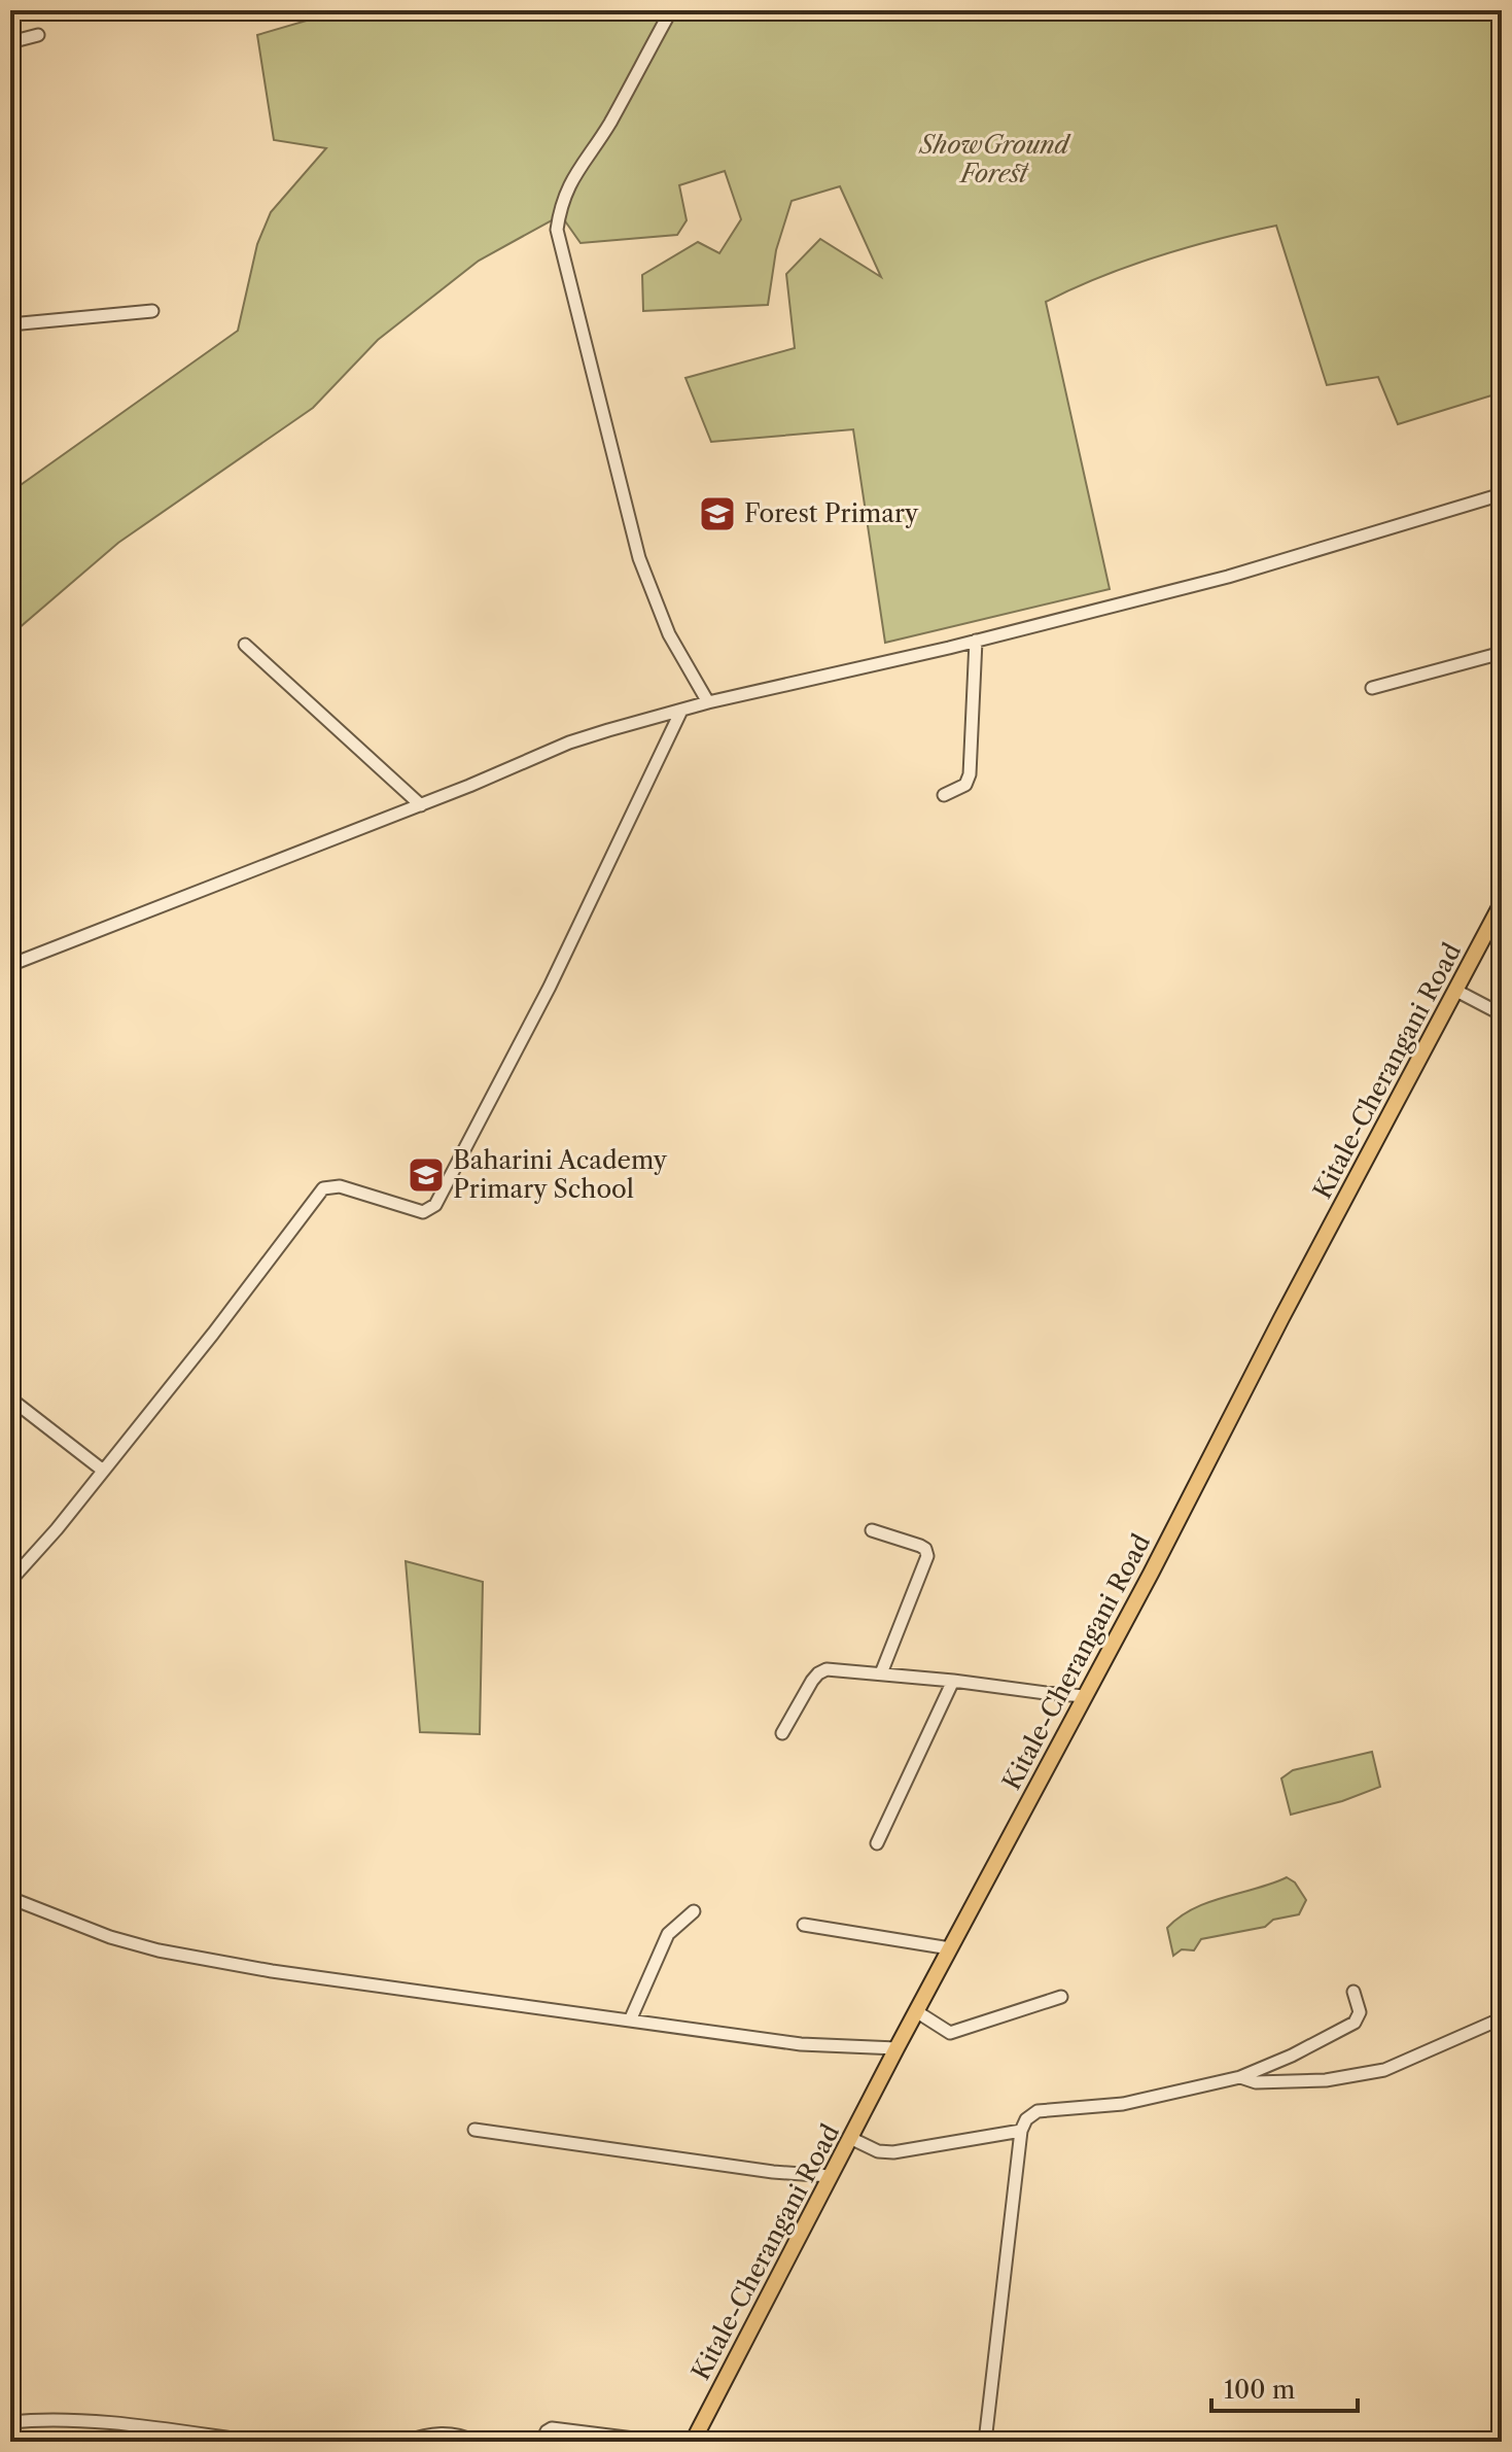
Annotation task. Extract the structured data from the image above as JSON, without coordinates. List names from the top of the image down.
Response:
{
  "streets": {
    "main road": ["Kitale-Cherangani Road"]
  },
  "parks": ["ShowGround Forest"],
  "places": {
    "school or university": ["Forest Primary", "Baharini Academy Primary School"]
  },
  "scale_bar": "100 m"
}
